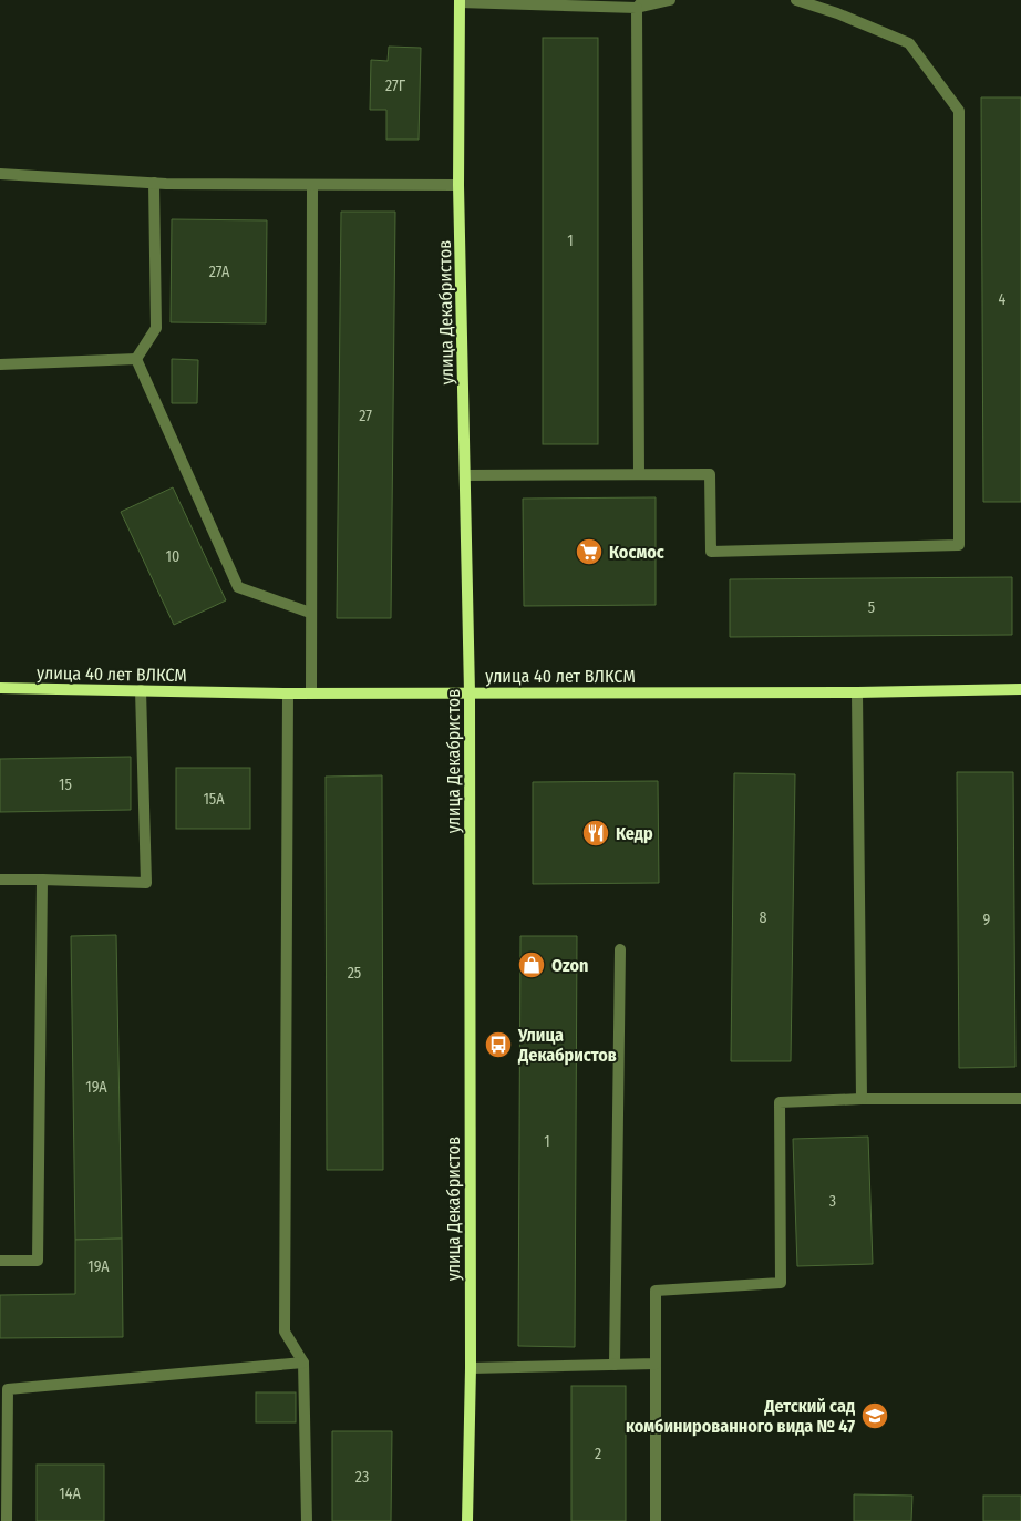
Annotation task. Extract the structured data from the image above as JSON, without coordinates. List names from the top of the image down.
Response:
{
  "streets": {
    "main road": ["улица Декабристов", "улица 40 лет ВЛКСМ"]
  },
  "crossings": [
    ["улица Декабристов", "улица 40 лет ВЛКСМ"]
  ],
  "places": {
    "supermarket": ["Космос"],
    "restaurant": ["Кедр"],
    "shop": ["Ozon"],
    "bus stop": ["Улица Декабристов"],
    "school or university": ["Детский сад комбинированного вида № 47"]
  },
  "house_numbers": [
    "27Г",
    "1",
    "27А",
    "4",
    "27",
    "10",
    "5",
    "15",
    "15А",
    "8",
    "9",
    "25",
    "19А",
    "1",
    "3",
    "19А",
    "2",
    "23",
    "14А"
  ]
}
